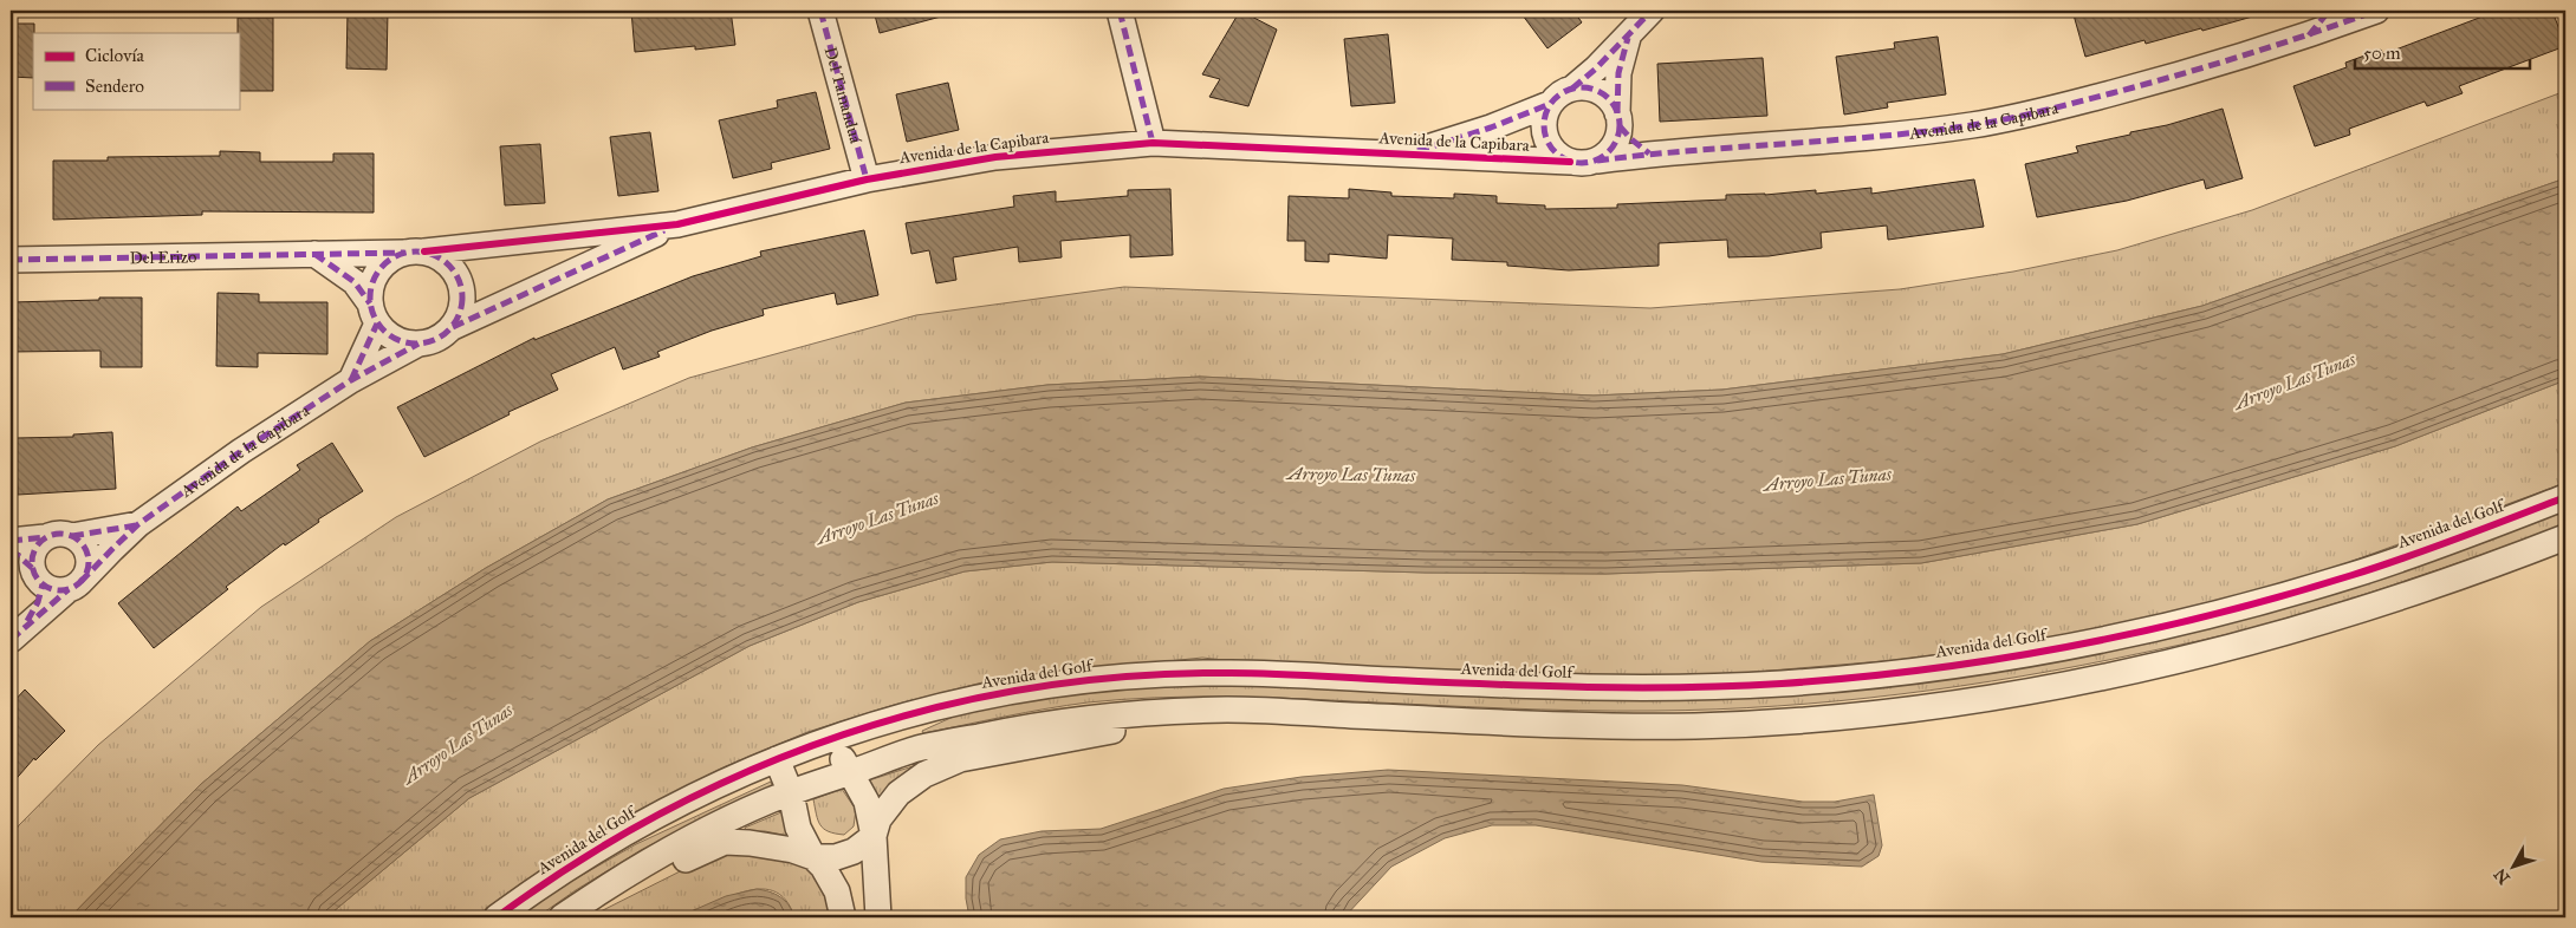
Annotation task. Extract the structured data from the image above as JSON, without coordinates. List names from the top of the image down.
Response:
{
  "streets": {
    "street": [
      "Del Tamanduá",
      "Avenida de la Capibara",
      "Del Erizo",
      "Avenida del Golf"
    ]
  },
  "crossings": [
    ["Del Tamanduá", "Avenida de la Capibara"],
    ["Avenida de la Capibara", "Del Erizo"]
  ],
  "water": ["Arroyo Las Tunas"],
  "legend": ["Ciclovía", "Sendero"],
  "scale_bar": "50 m",
  "north": "bottom left"
}
